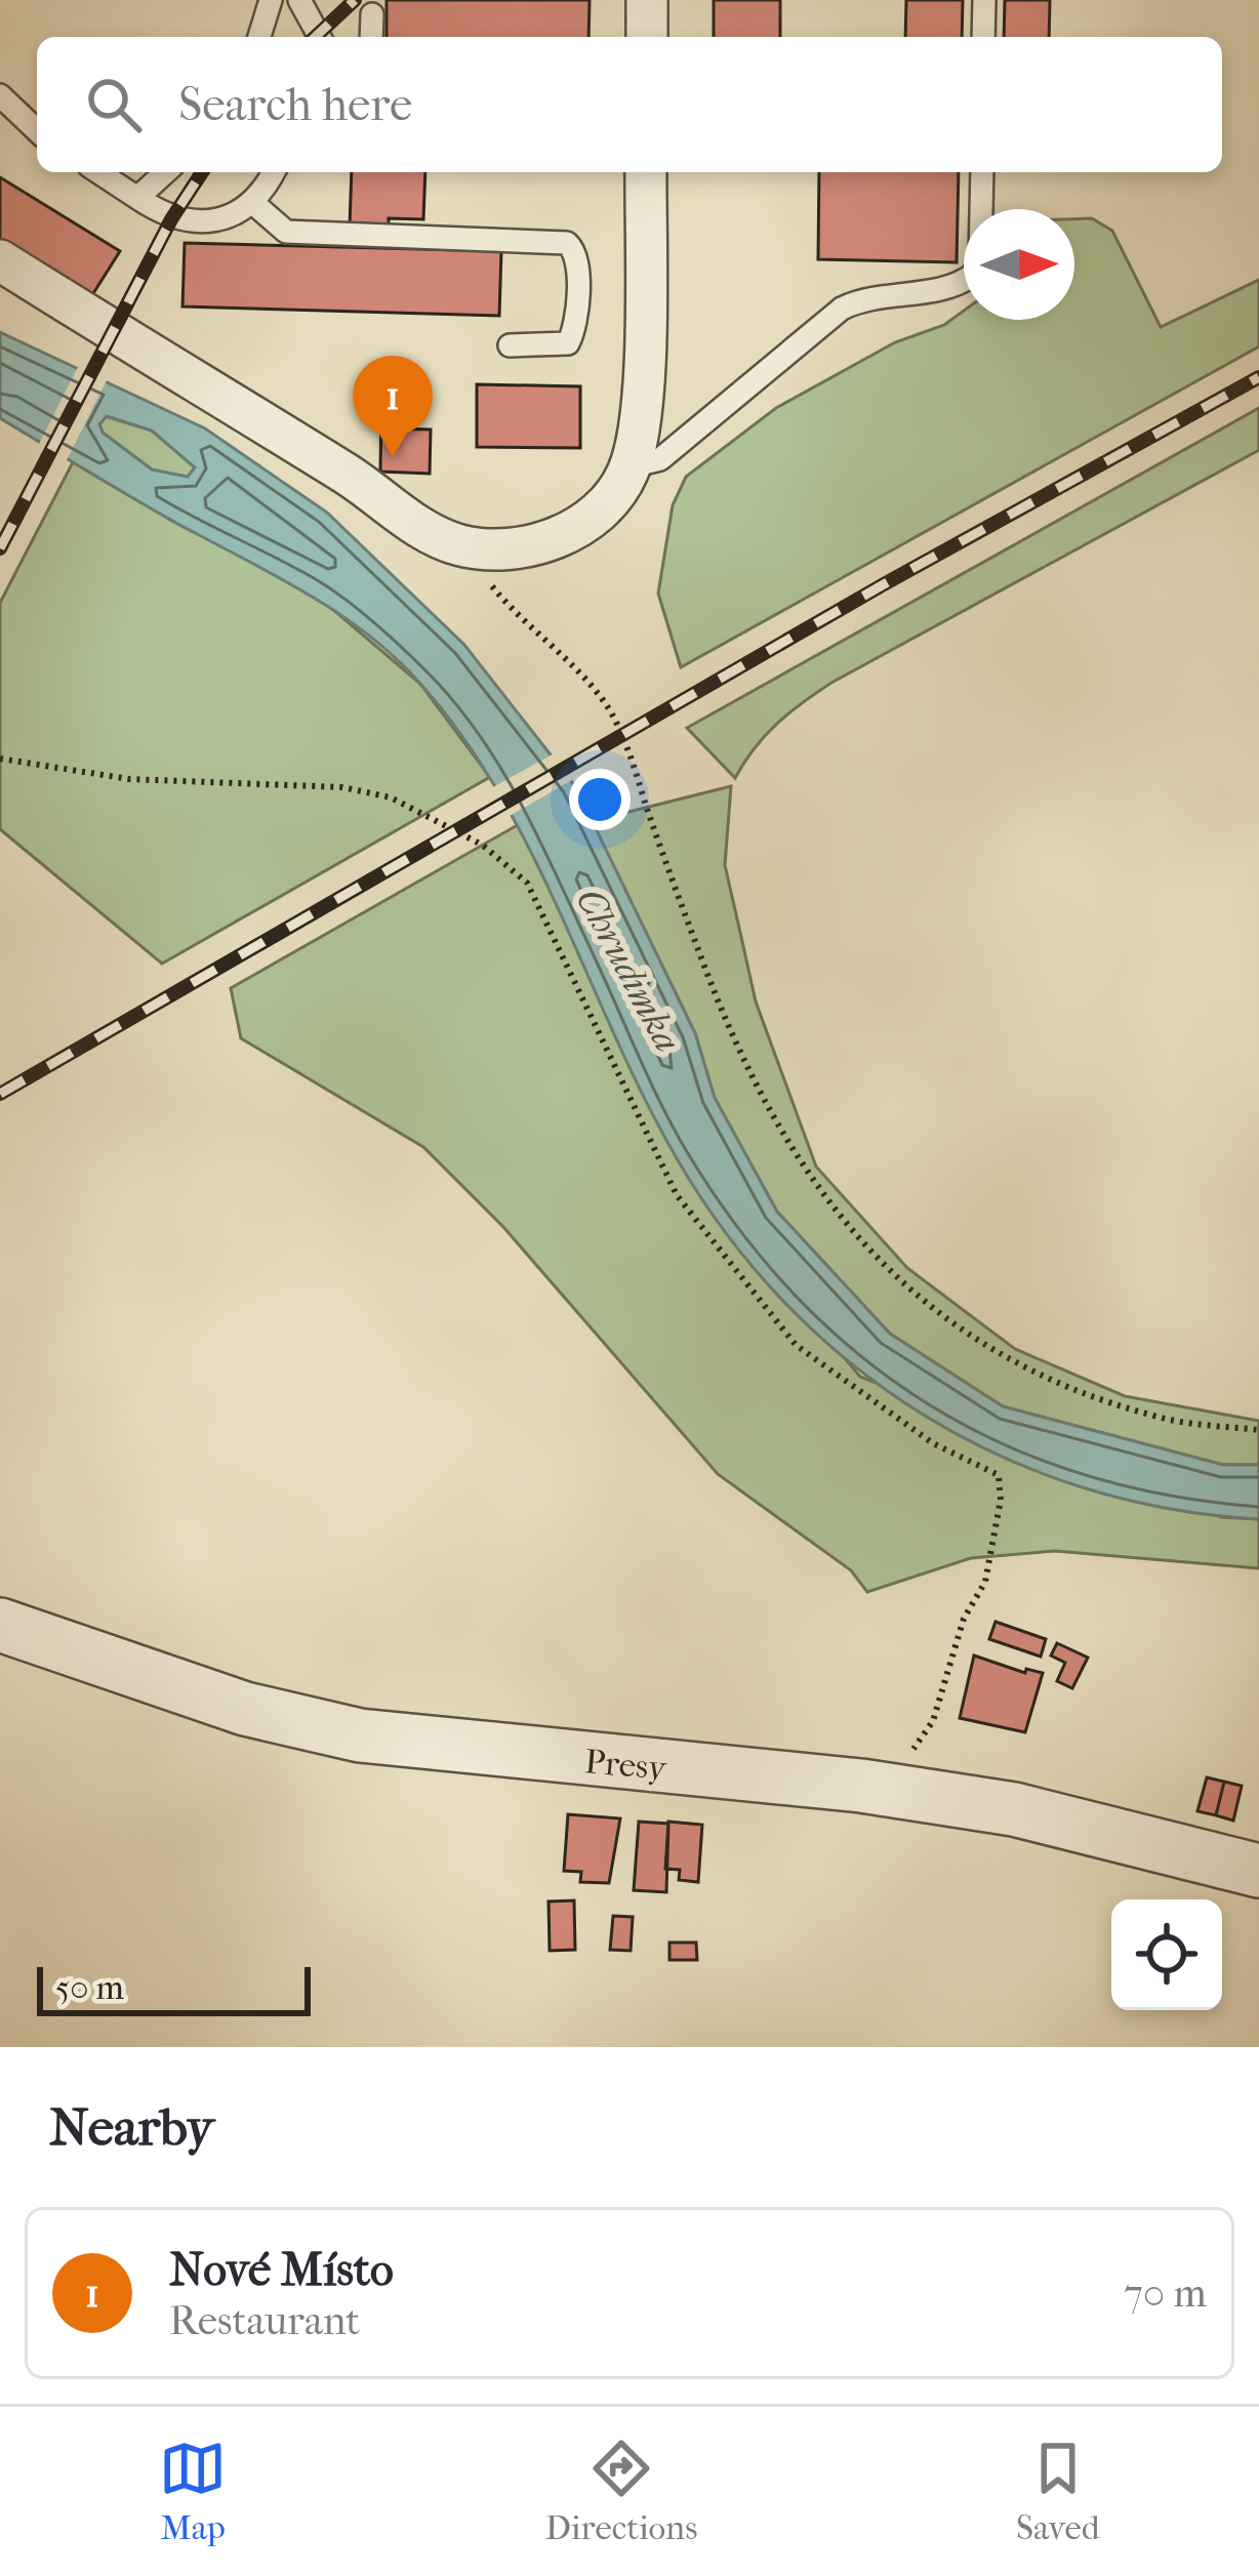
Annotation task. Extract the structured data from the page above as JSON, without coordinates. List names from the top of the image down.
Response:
{
  "streets": {
    "street": ["Presy"]
  },
  "water": ["Chrudimka"],
  "scale_bar": "50 m",
  "north": "right",
  "page": {
    "search": "Search here",
    "pins": "1",
    "scale": "50 m",
    "heading": "Nearby",
    "list": [
      {
        "mark": "1",
        "name": "Nové Místo",
        "note": "Restaurant",
        "value": "70 m"
      }
    ],
    "nav": ["Map", "Directions", "Saved"]
  }
}
